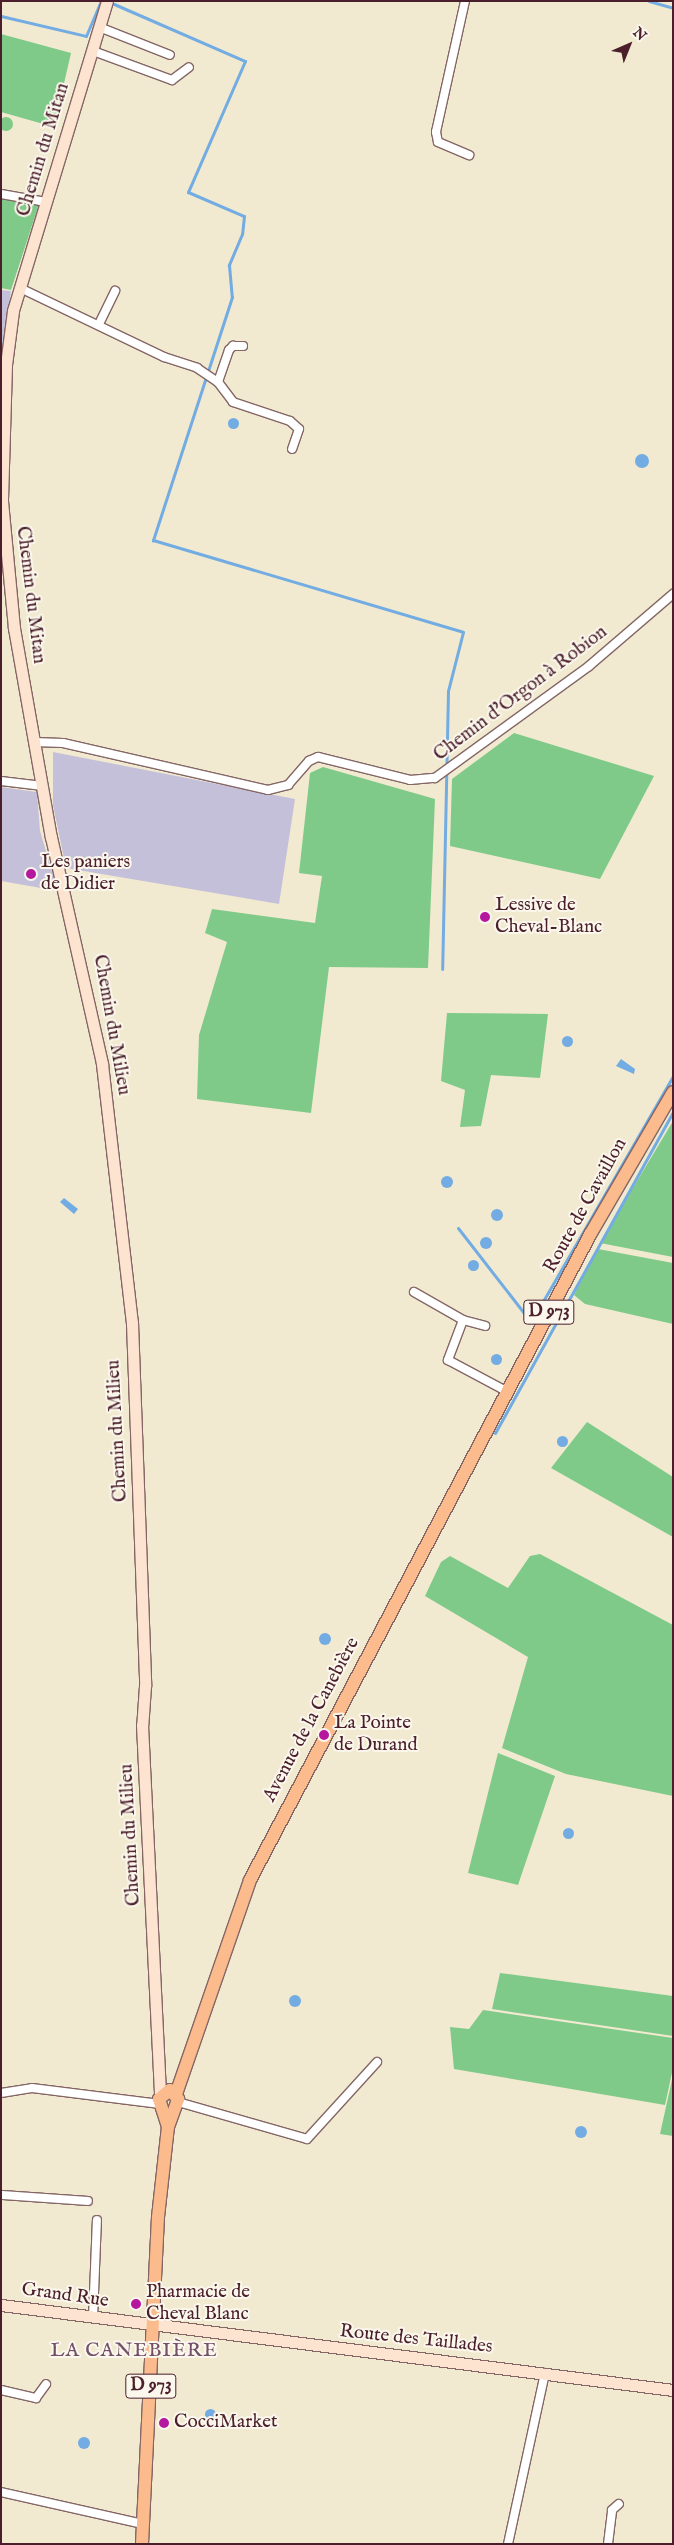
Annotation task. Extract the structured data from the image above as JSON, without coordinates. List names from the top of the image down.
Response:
{
  "streets": {
    "main road": ["Route de Cavaillon", "D 973", "Avenue de la Canebière"],
    "street": [
      "Chemin du Mitan",
      "Chemin d'Orgon à Robion",
      "Chemin du Milieu",
      "Grand Rue",
      "Route des Taillades"
    ]
  },
  "crossings": [
    ["Chemin du Mitan", "Chemin d'Orgon à Robion"],
    ["Chemin du Mitan", "Chemin du Milieu"],
    ["Chemin du Milieu", "D 973"],
    ["Chemin du Milieu", "Avenue de la Canebière"],
    ["Route de Cavaillon", "Avenue de la Canebière"],
    ["D 973", "Avenue de la Canebière"],
    ["D 973", "Grand Rue"],
    ["D 973", "Route des Taillades"],
    ["Grand Rue", "Route des Taillades"]
  ],
  "districts": ["LA CANEBIÈRE"],
  "places": [
    "Les paniers de Didier",
    "Lessive de Cheval-Blanc",
    "La Pointe de Durand",
    "Pharmacie de Cheval Blanc",
    "CocciMarket"
  ],
  "north": "top right"
}
